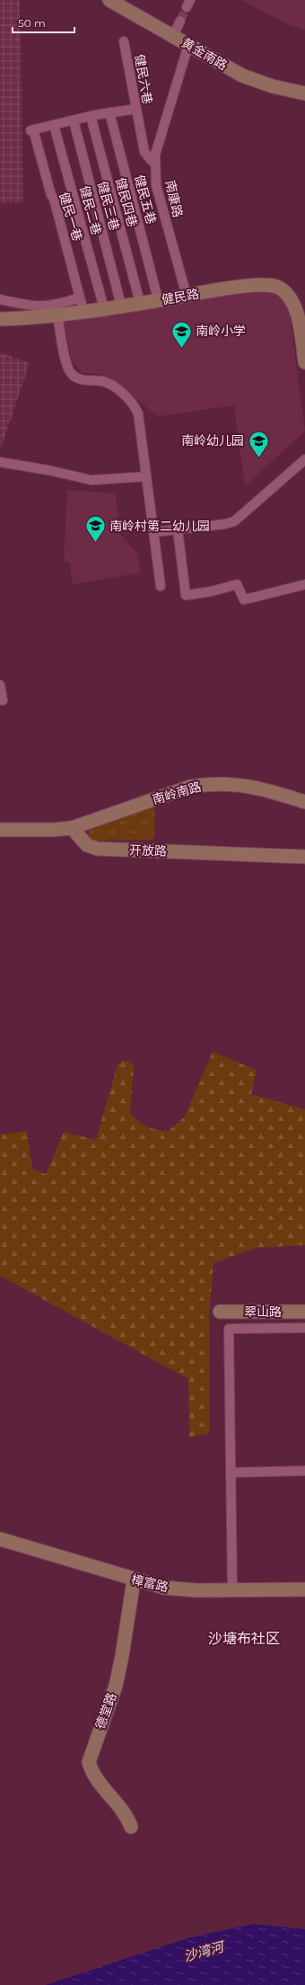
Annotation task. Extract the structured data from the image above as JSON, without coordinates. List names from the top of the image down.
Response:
{
  "streets": {
    "street": [
      "黄金南路",
      "健民六巷",
      "南康路",
      "健民五巷",
      "健民四巷",
      "健民三巷",
      "健民二巷",
      "健民一巷",
      "健民路",
      "南岭南路",
      "开放路",
      "翠山路",
      "樟富路",
      "德堂路"
    ]
  },
  "crossings": [
    ["黄金南路", "南康路"],
    ["健民六巷", "南康路"],
    ["南康路", "健民路"],
    ["健民二巷", "健民一巷"],
    ["健民一巷", "健民路"],
    ["南岭南路", "开放路"],
    ["樟富路", "德堂路"]
  ],
  "districts": ["沙塘布社区"],
  "water": ["沙湾河"],
  "places": {
    "school or university": ["南岭小学", "南岭幼儿园", "南岭村第二幼儿园"]
  },
  "scale_bar": "50 m"
}
